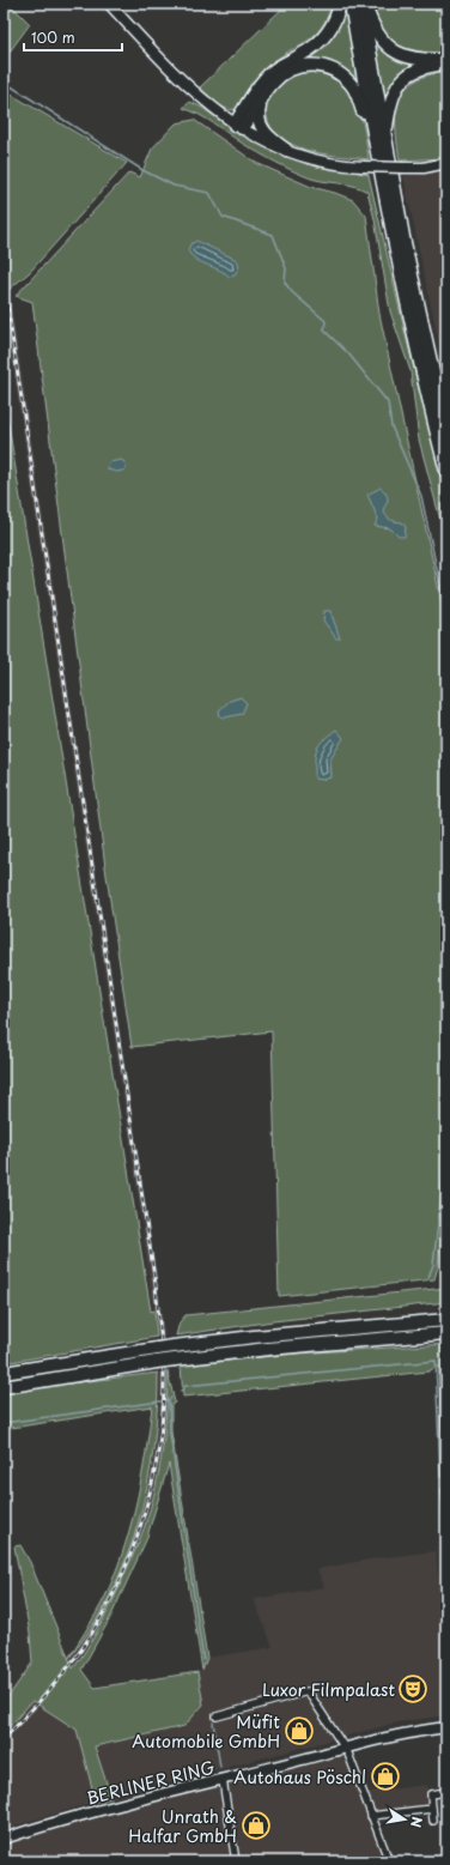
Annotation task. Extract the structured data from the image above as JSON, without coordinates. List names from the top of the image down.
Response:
{
  "streets": {
    "street": ["BERLINER RING"]
  },
  "places": {
    "theatre": ["Luxor Filmpalast"],
    "shop": ["Müfit Automobile GmbH", "Autohaus Pöschl", "Unrath & Halfar GmbH"]
  },
  "scale_bar": "100 m",
  "north": "right"
}
